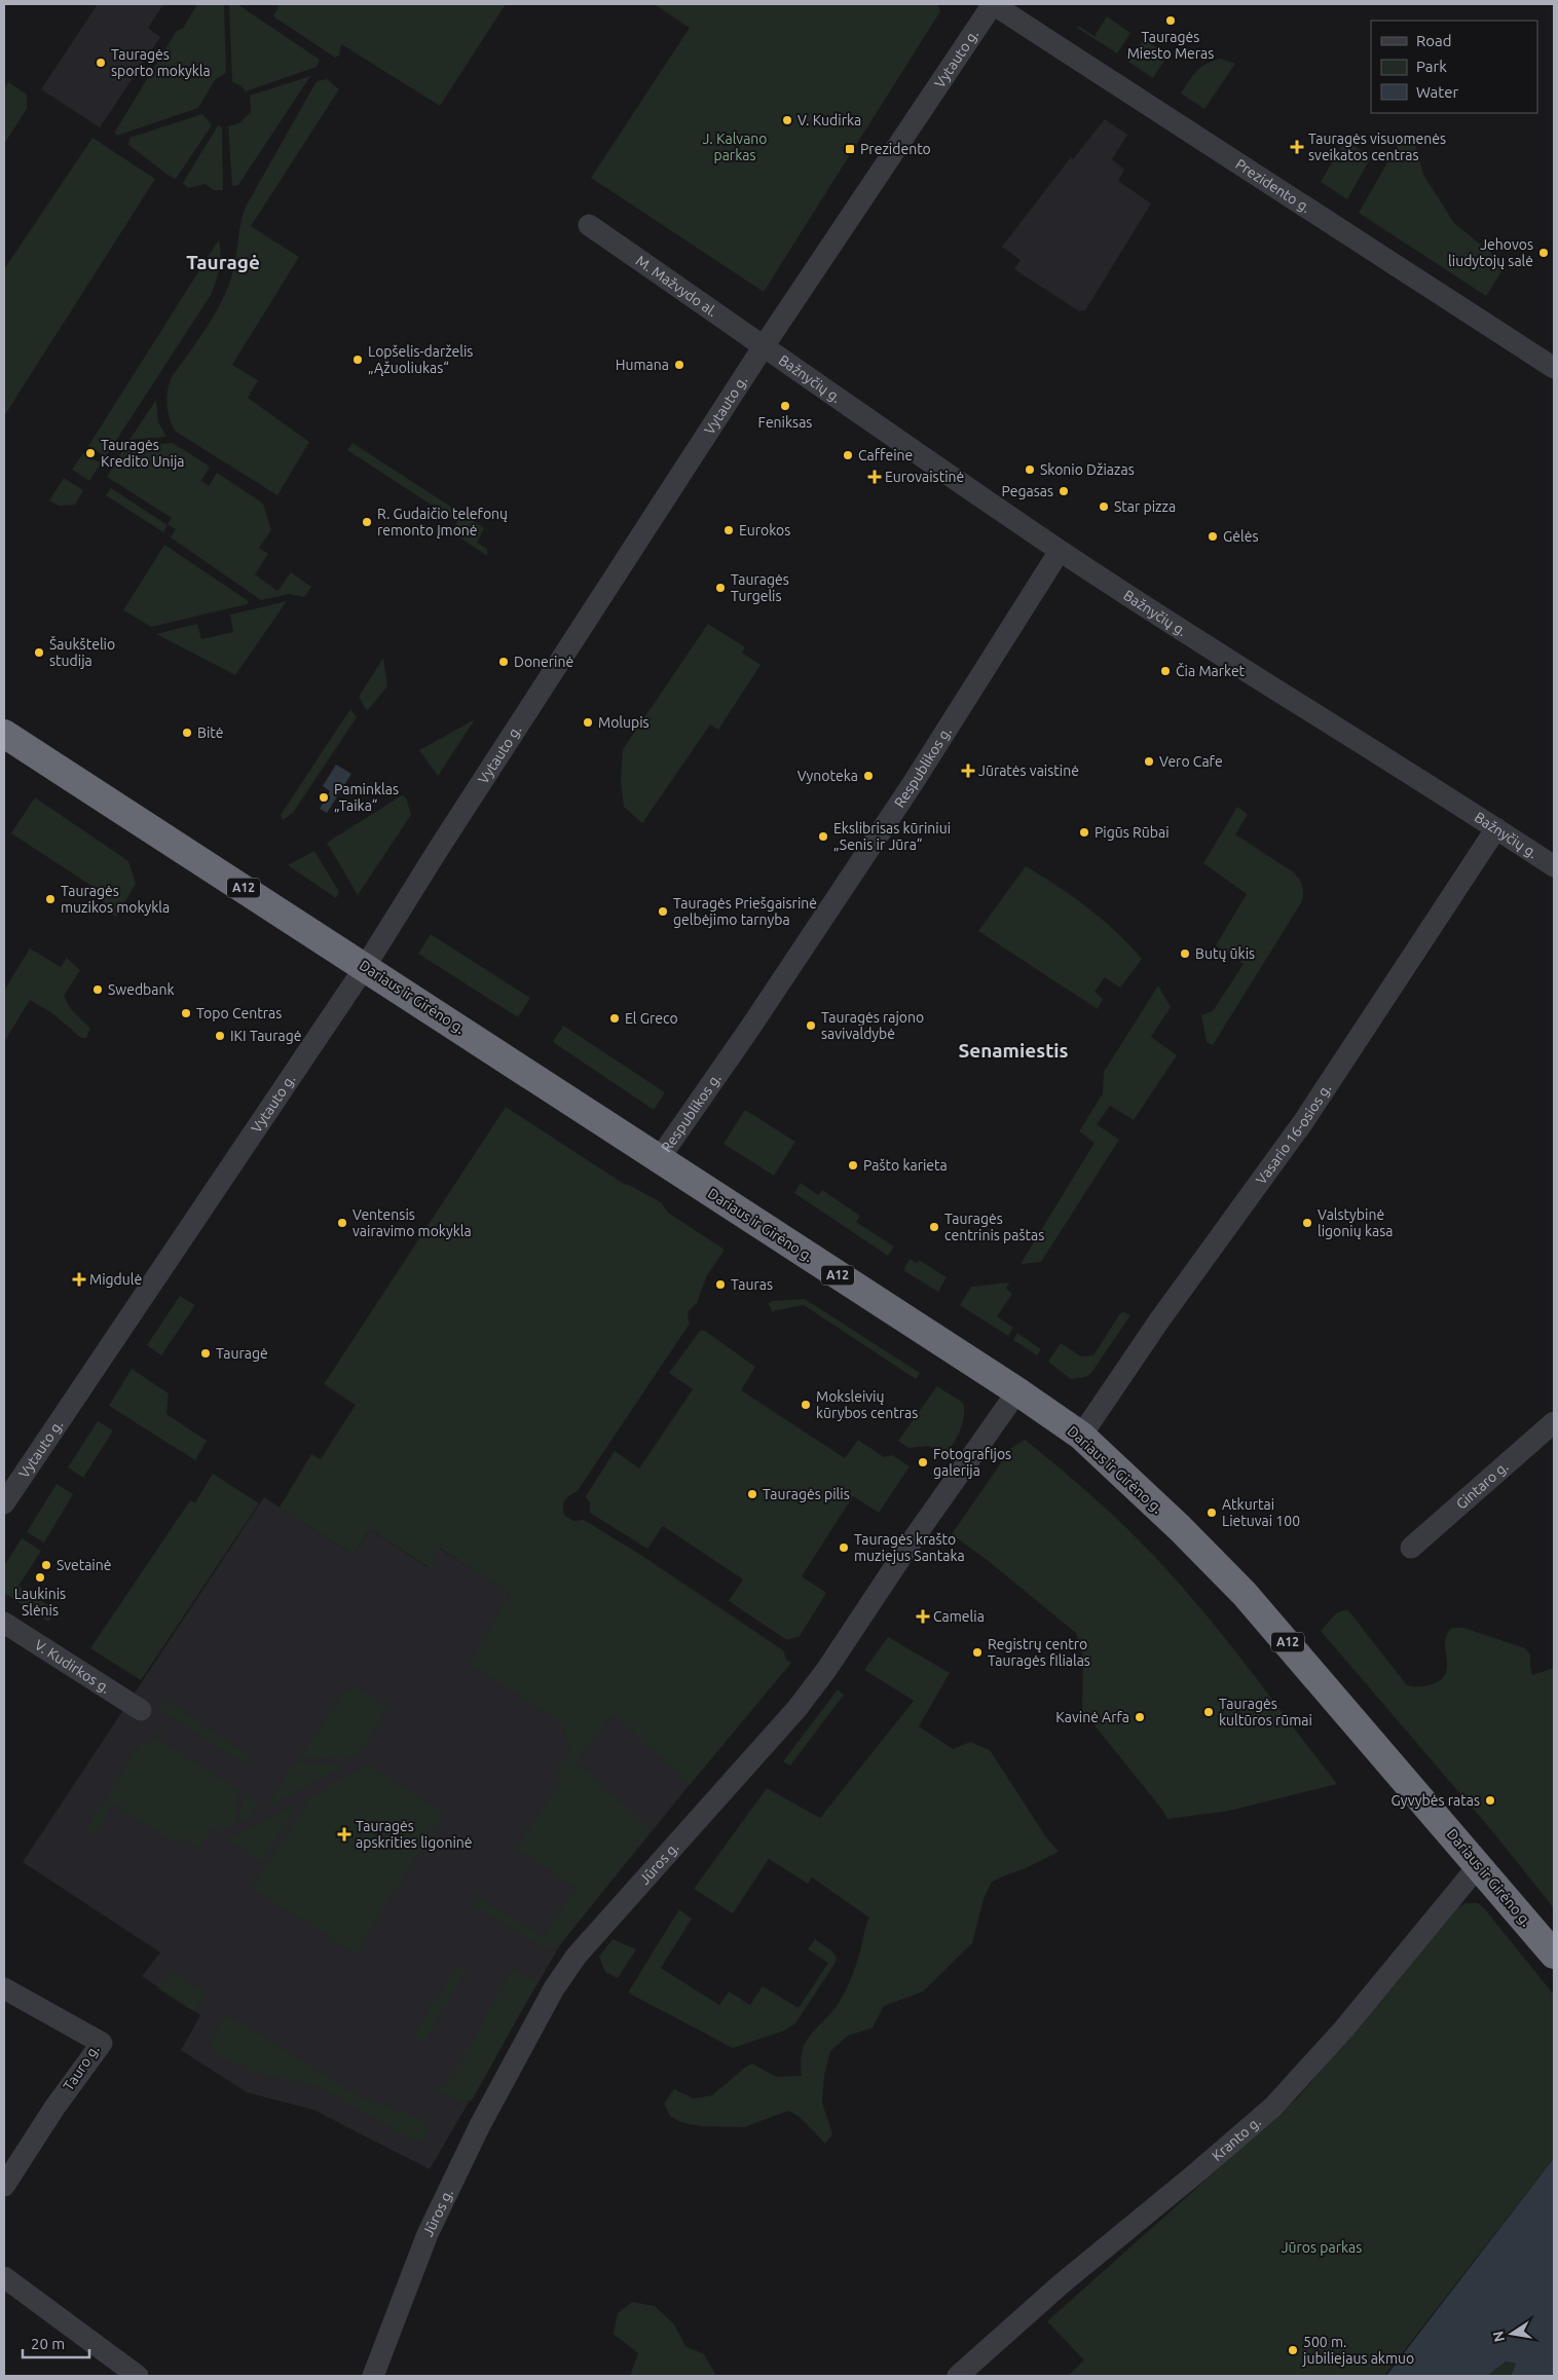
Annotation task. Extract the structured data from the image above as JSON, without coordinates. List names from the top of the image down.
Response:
{
  "streets": {
    "highway": ["A12", "Dariaus ir Girėno g."],
    "street": [
      "Vytauto g.",
      "Prezidento g.",
      "M. Mažvydo al.",
      "Bažnyčių g.",
      "Respublikos g.",
      "Vasario 16-osios g.",
      "Gintaro g.",
      "V. Kudirkos g.",
      "Jūros g.",
      "Tauro g.",
      "Kranto g."
    ]
  },
  "crossings": [
    ["Vytauto g.", "Prezidento g."],
    ["Vytauto g.", "M. Mažvydo al."],
    ["Vytauto g.", "Bažnyčių g."],
    ["Vytauto g.", "Dariaus ir Girėno g."],
    ["M. Mažvydo al.", "Bažnyčių g."],
    ["Bažnyčių g.", "Respublikos g."],
    ["Bažnyčių g.", "Vasario 16-osios g."],
    ["Respublikos g.", "Dariaus ir Girėno g."],
    ["Dariaus ir Girėno g.", "Vasario 16-osios g."],
    ["Dariaus ir Girėno g.", "Jūros g."],
    ["Dariaus ir Girėno g.", "Kranto g."]
  ],
  "districts": ["Tauragė", "Senamiestis"],
  "parks": ["J. Kalvano parkas", "Jūros parkas"],
  "places": {
    "other": [
      "Tauragės Miesto Meras",
      "Tauragės sporto mokykla",
      "V. Kudirka",
      "Jehovos liudytojų salė",
      "Lopšelis-darželis „Ąžuoliukas“",
      "Humana",
      "Feniksas",
      "Tauragės Kredito Unija",
      "Caffeine",
      "Skonio Džiazas",
      "Pegasas",
      "Star pizza",
      "R. Gudaičio telefonų remonto įmonė",
      "Eurokos",
      "Gėlės",
      "Tauragės Turgelis",
      "Šaukštelio studija",
      "Donerinė",
      "Čia Market",
      "Molupis",
      "Bitė",
      "Vero Cafe",
      "Vynoteka",
      "Paminklas „Taika“",
      "Pigūs Rūbai",
      "Ekslibrisas kūriniui „Senis ir Jūra“",
      "Tauragės muzikos mokykla",
      "Tauragės Priešgaisrinė gelbėjimo tarnyba",
      "Butų ūkis",
      "Swedbank",
      "Topo Centras",
      "El Greco",
      "Tauragės rajono savivaldybė",
      "IKI Tauragė",
      "Pašto karieta",
      "Ventensis vairavimo mokykla",
      "Valstybinė ligonių kasa",
      "Tauragės centrinis paštas",
      "Tauras",
      "Tauragė",
      "Moksleivių kūrybos centras",
      "Fotografijos galerija",
      "Tauragės pilis",
      "Atkurtai Lietuvai 100",
      "Tauragės krašto muziejus Santaka",
      "Svetainė",
      "Laukinis Slėnis",
      "Registrų centro Tauragės filialas",
      "Tauragės kultūros rūmai",
      "Kavinė Arfa",
      "Gyvybės ratas",
      "500 m. jubiliejaus akmuo"
    ],
    "health": [
      "Tauragės visuomenės sveikatos centras",
      "Eurovaistinė",
      "Jūratės vaistinė",
      "Migdulė",
      "Camelia",
      "Tauragės apskrities ligoninė"
    ],
    "transit": ["Prezidento"]
  },
  "legend": ["Road", "Park", "Water"],
  "scale_bar": "20 m",
  "north": "left"
}
